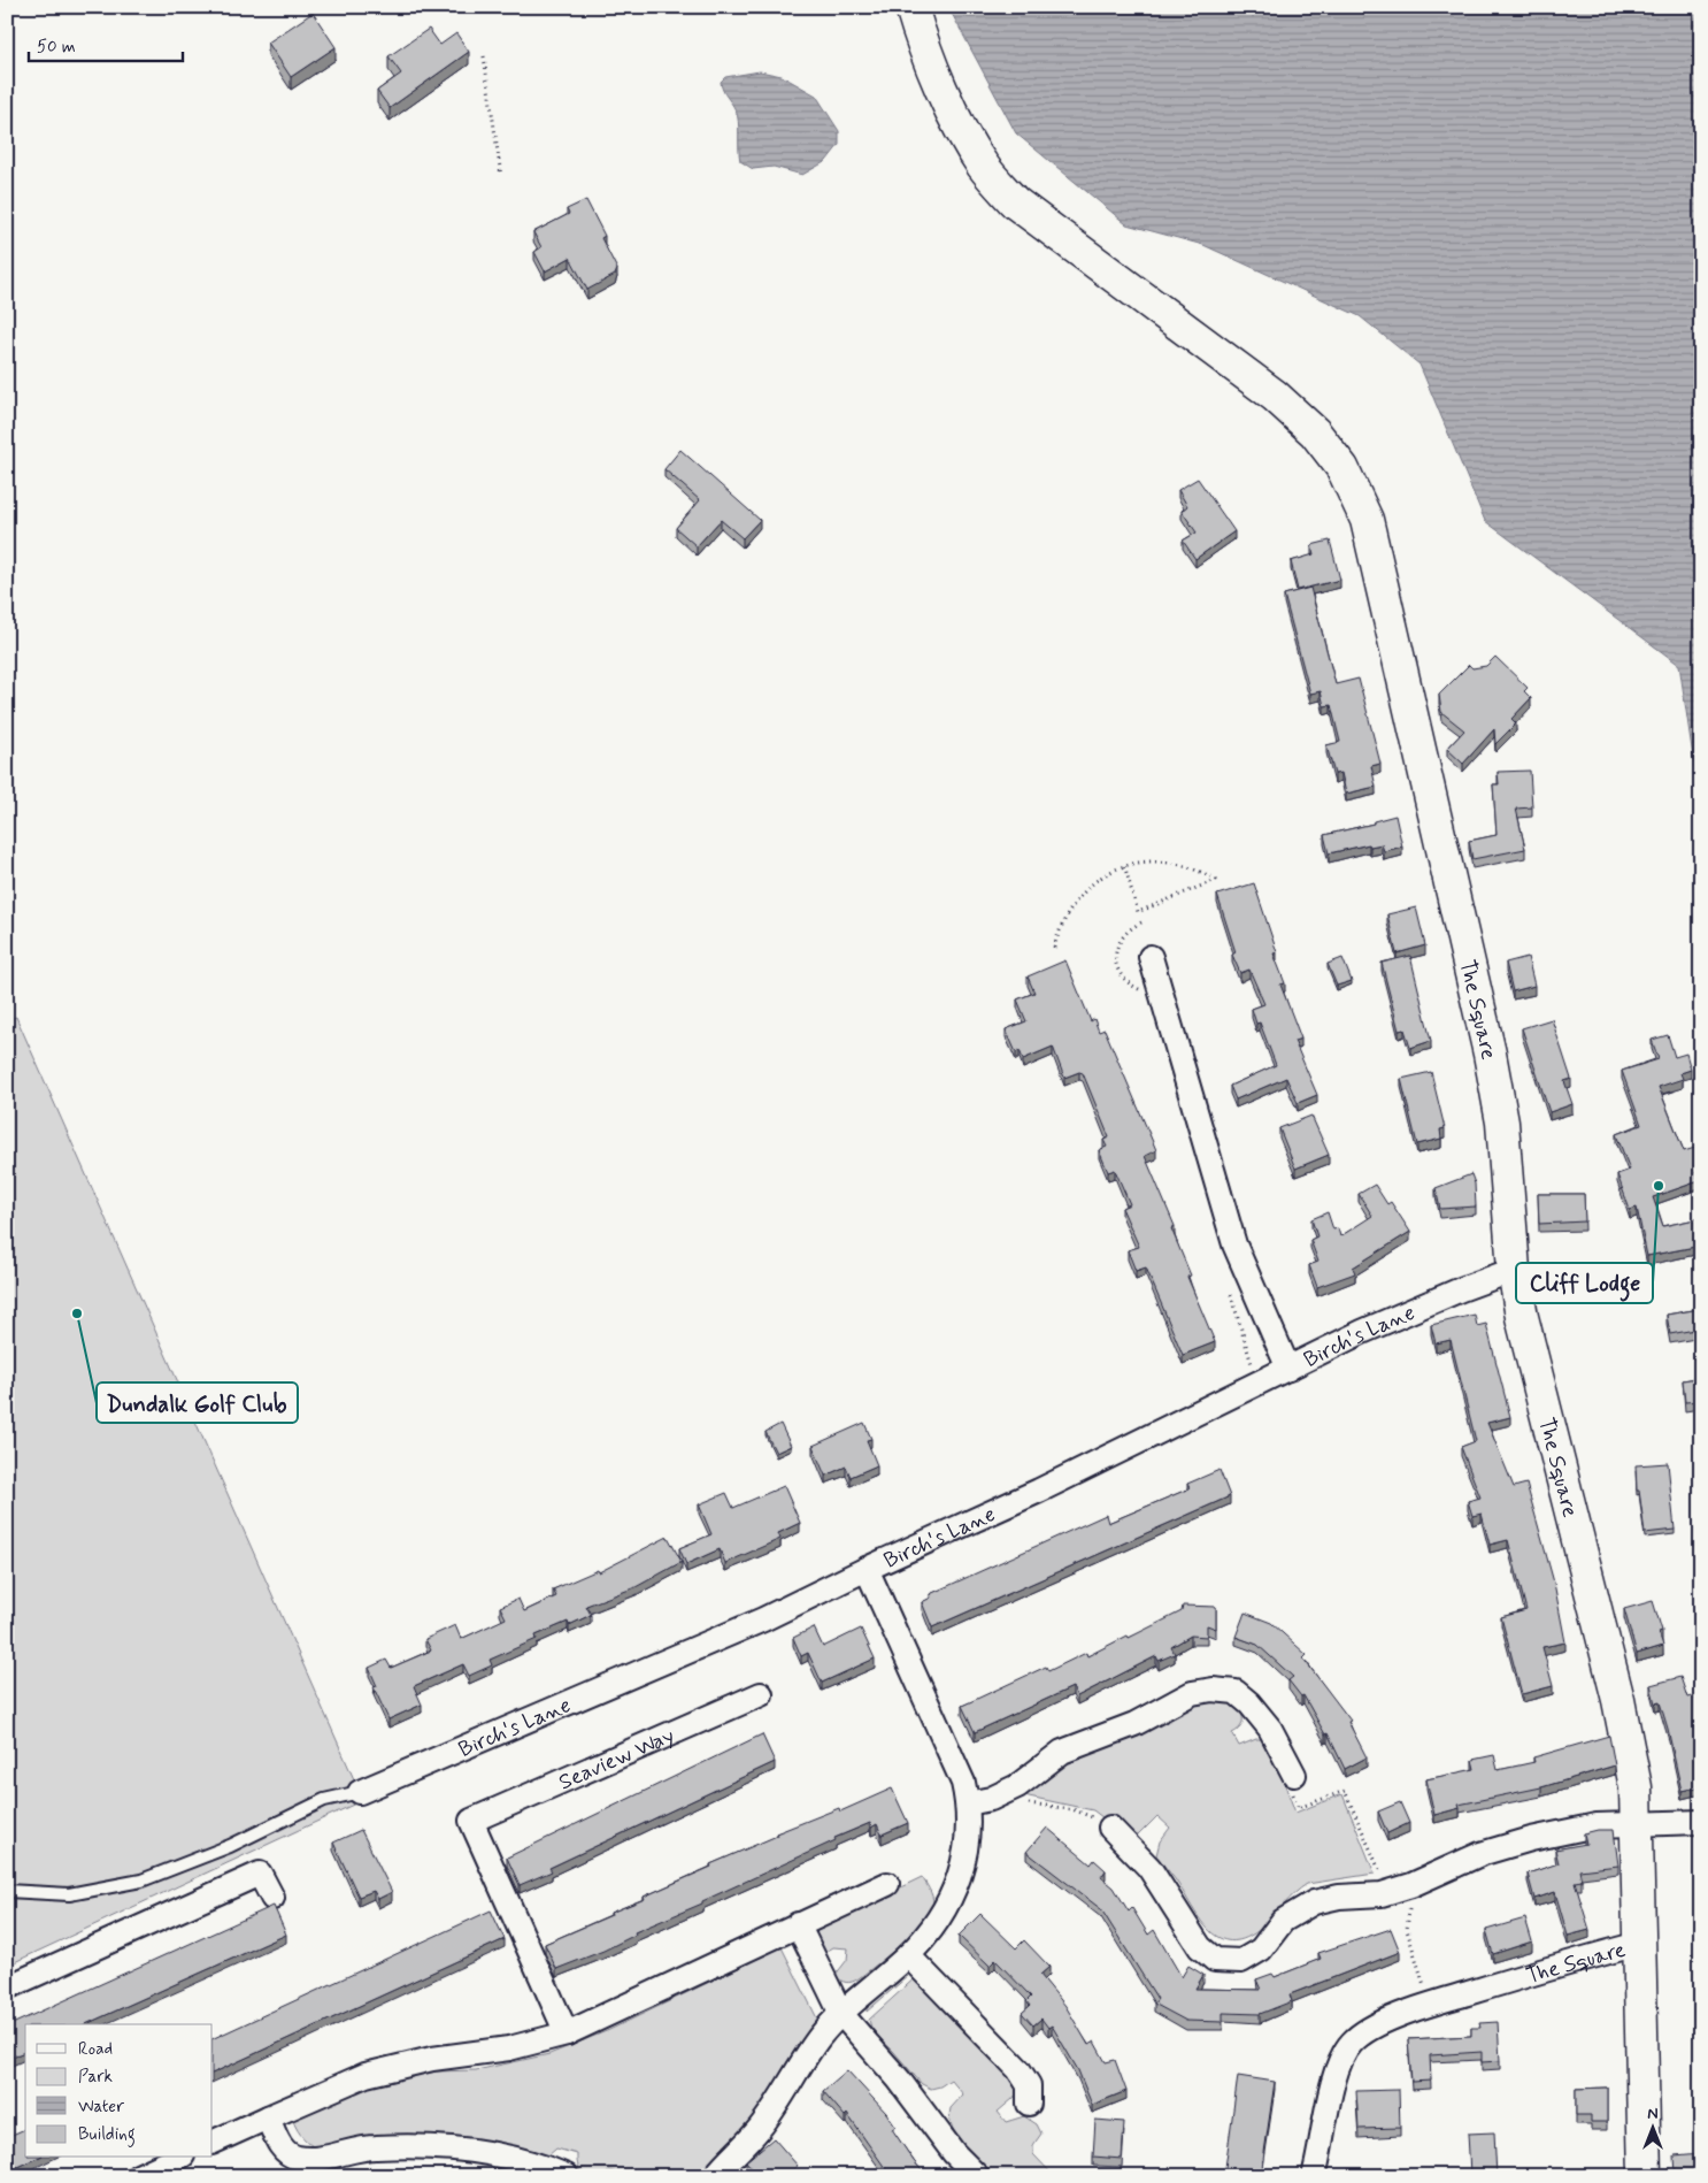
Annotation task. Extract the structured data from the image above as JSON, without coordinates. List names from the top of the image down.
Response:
{
  "streets": {
    "main road": ["The Square"],
    "street": ["Birch's Lane", "Seaview Way"]
  },
  "crossings": [
    ["The Square", "Birch's Lane"]
  ],
  "places": ["Cliff Lodge", "Dundalk Golf Club"],
  "legend": [
    "Road",
    "Park",
    "Water",
    "Building"
  ],
  "scale_bar": "50 m",
  "north": "top"
}
